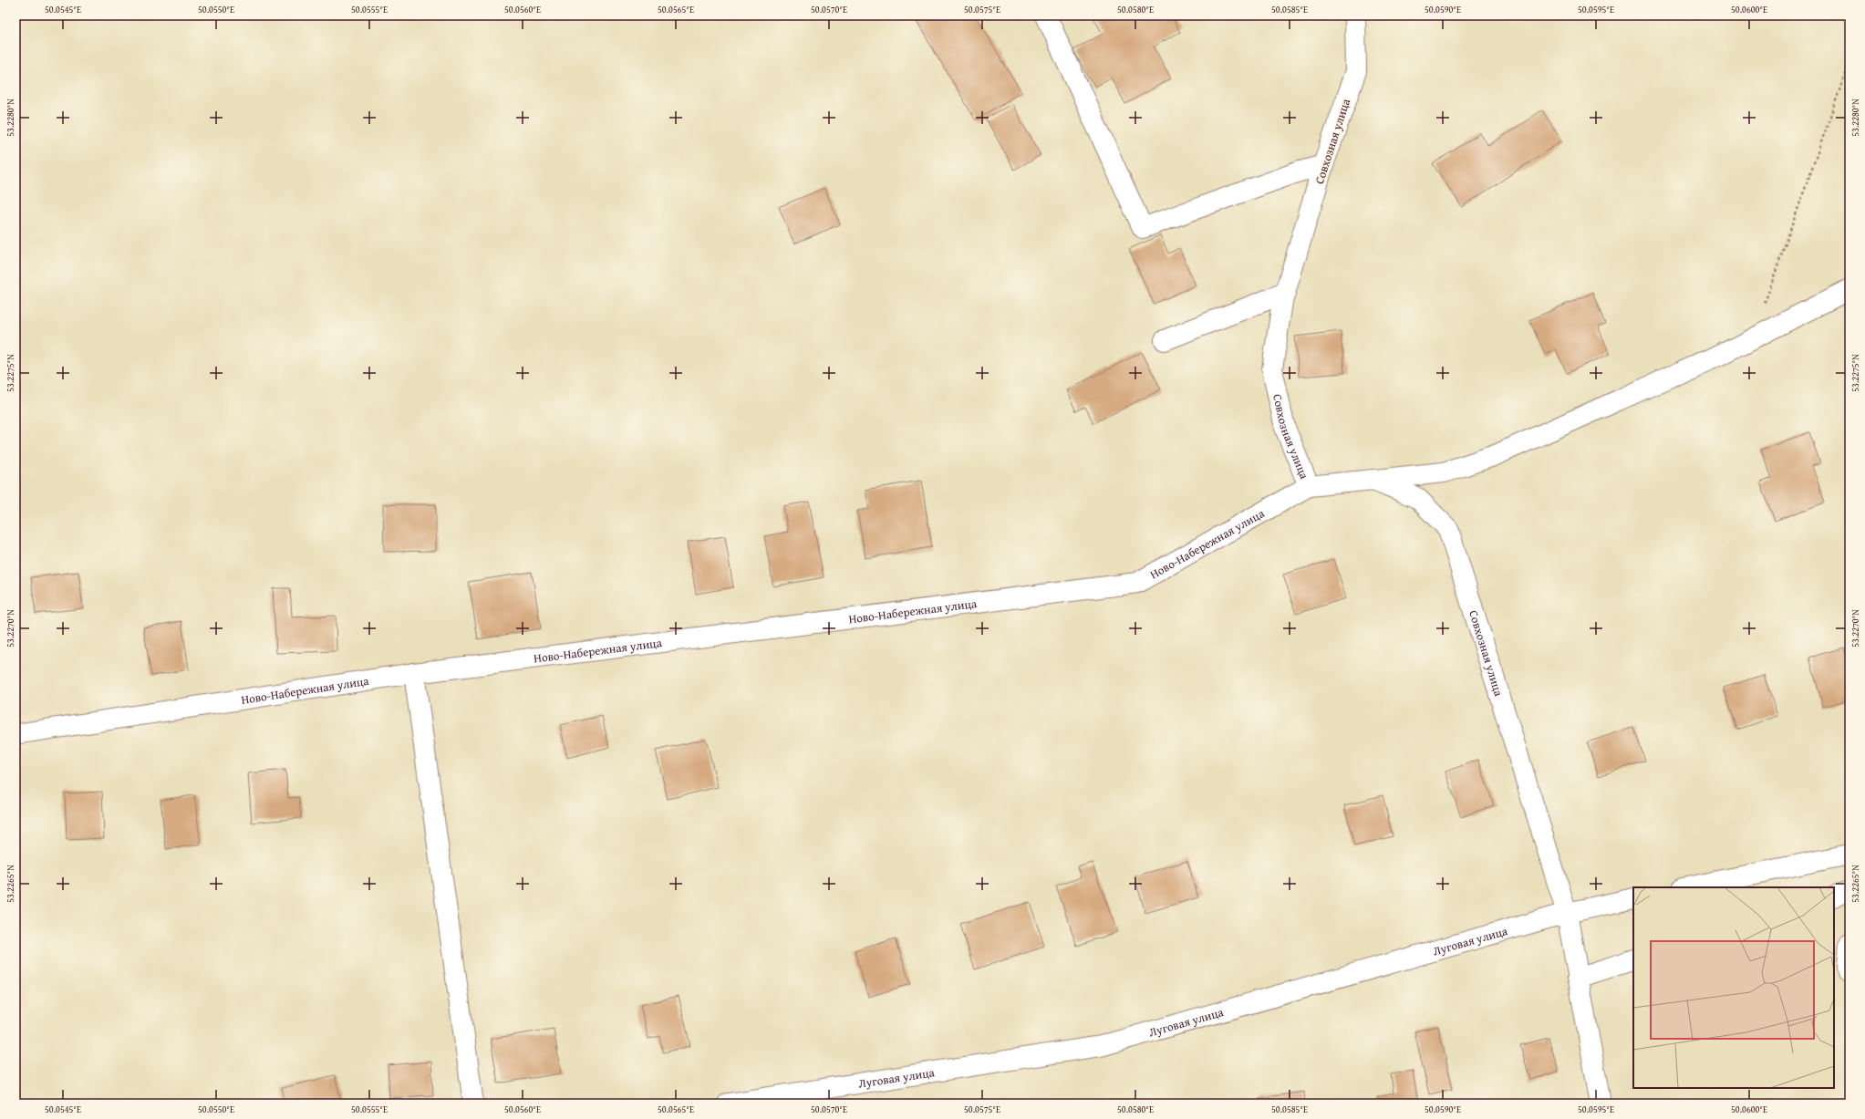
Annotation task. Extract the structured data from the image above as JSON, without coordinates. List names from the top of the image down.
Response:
{
  "streets": {
    "street": ["Совхозная улица", "Ново-Набережная улица", "Луговая улица"]
  },
  "crossings": [
    ["Совхозная улица", "Ново-Набережная улица"],
    ["Совхозная улица", "Луговая улица"]
  ],
  "coordinates": [
    "50.0545°E",
    "50.0550°E",
    "50.0555°E",
    "50.0560°E",
    "50.0565°E",
    "50.0570°E",
    "50.0575°E",
    "50.0580°E",
    "50.0585°E",
    "50.0590°E",
    "50.0595°E",
    "50.0600°E",
    "53.2280°N",
    "53.2275°N",
    "53.2270°N",
    "53.2265°N"
  ]
}
